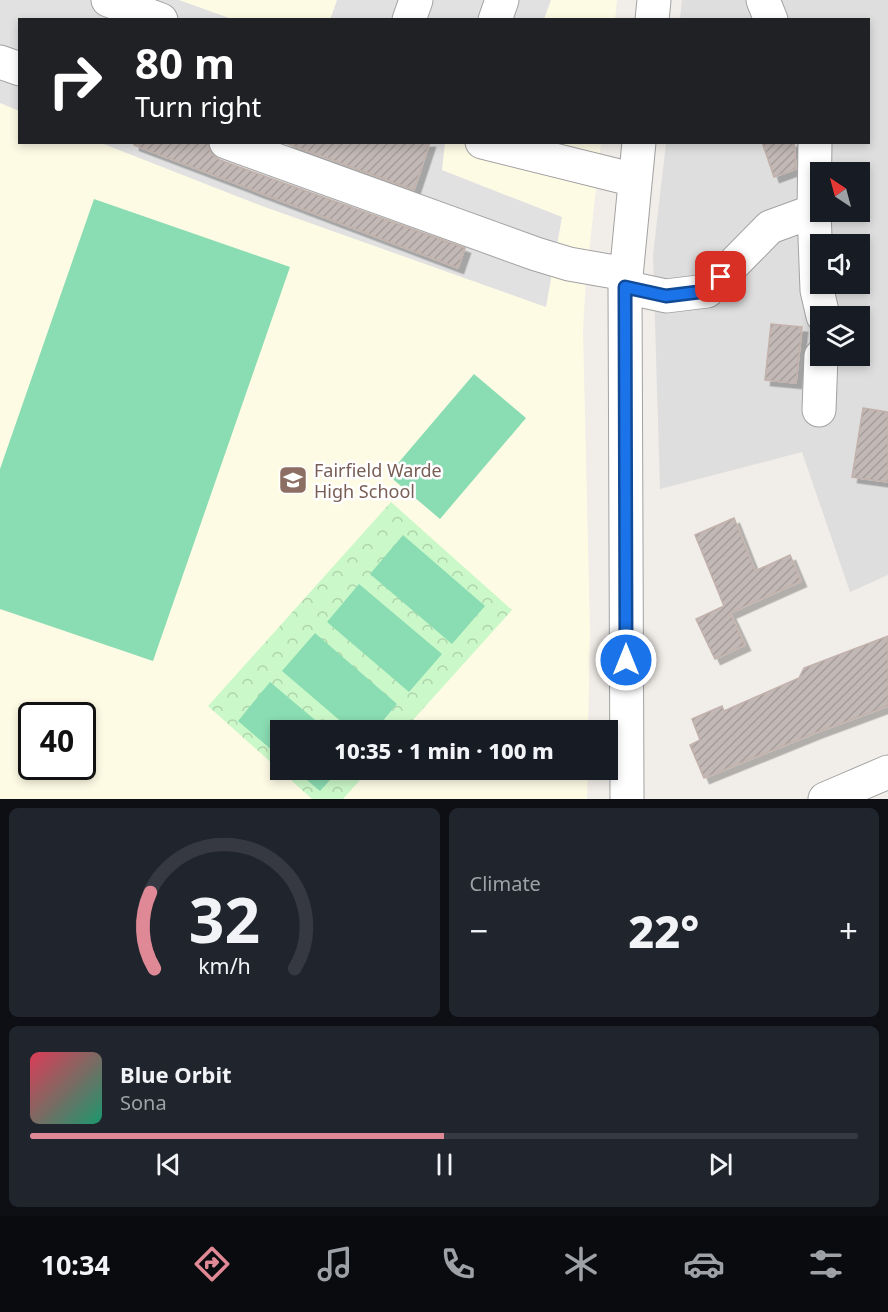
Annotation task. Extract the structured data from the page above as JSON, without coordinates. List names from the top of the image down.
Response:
{
  "places": {
    "school or university": ["Fairfield Warde High School"]
  },
  "north": "top left",
  "page": {
    "turn": ["80 m", "Turn right"],
    "limit": "40",
    "trip": "10:35 · 1 min · 100 m",
    "tile": "Climate",
    "heat": ["−", "22°", "+"],
    "song": ["Blue Orbit", "Sona"],
    "tabs": "10:34",
    "gauge": ["32", "km/h"]
  }
}
